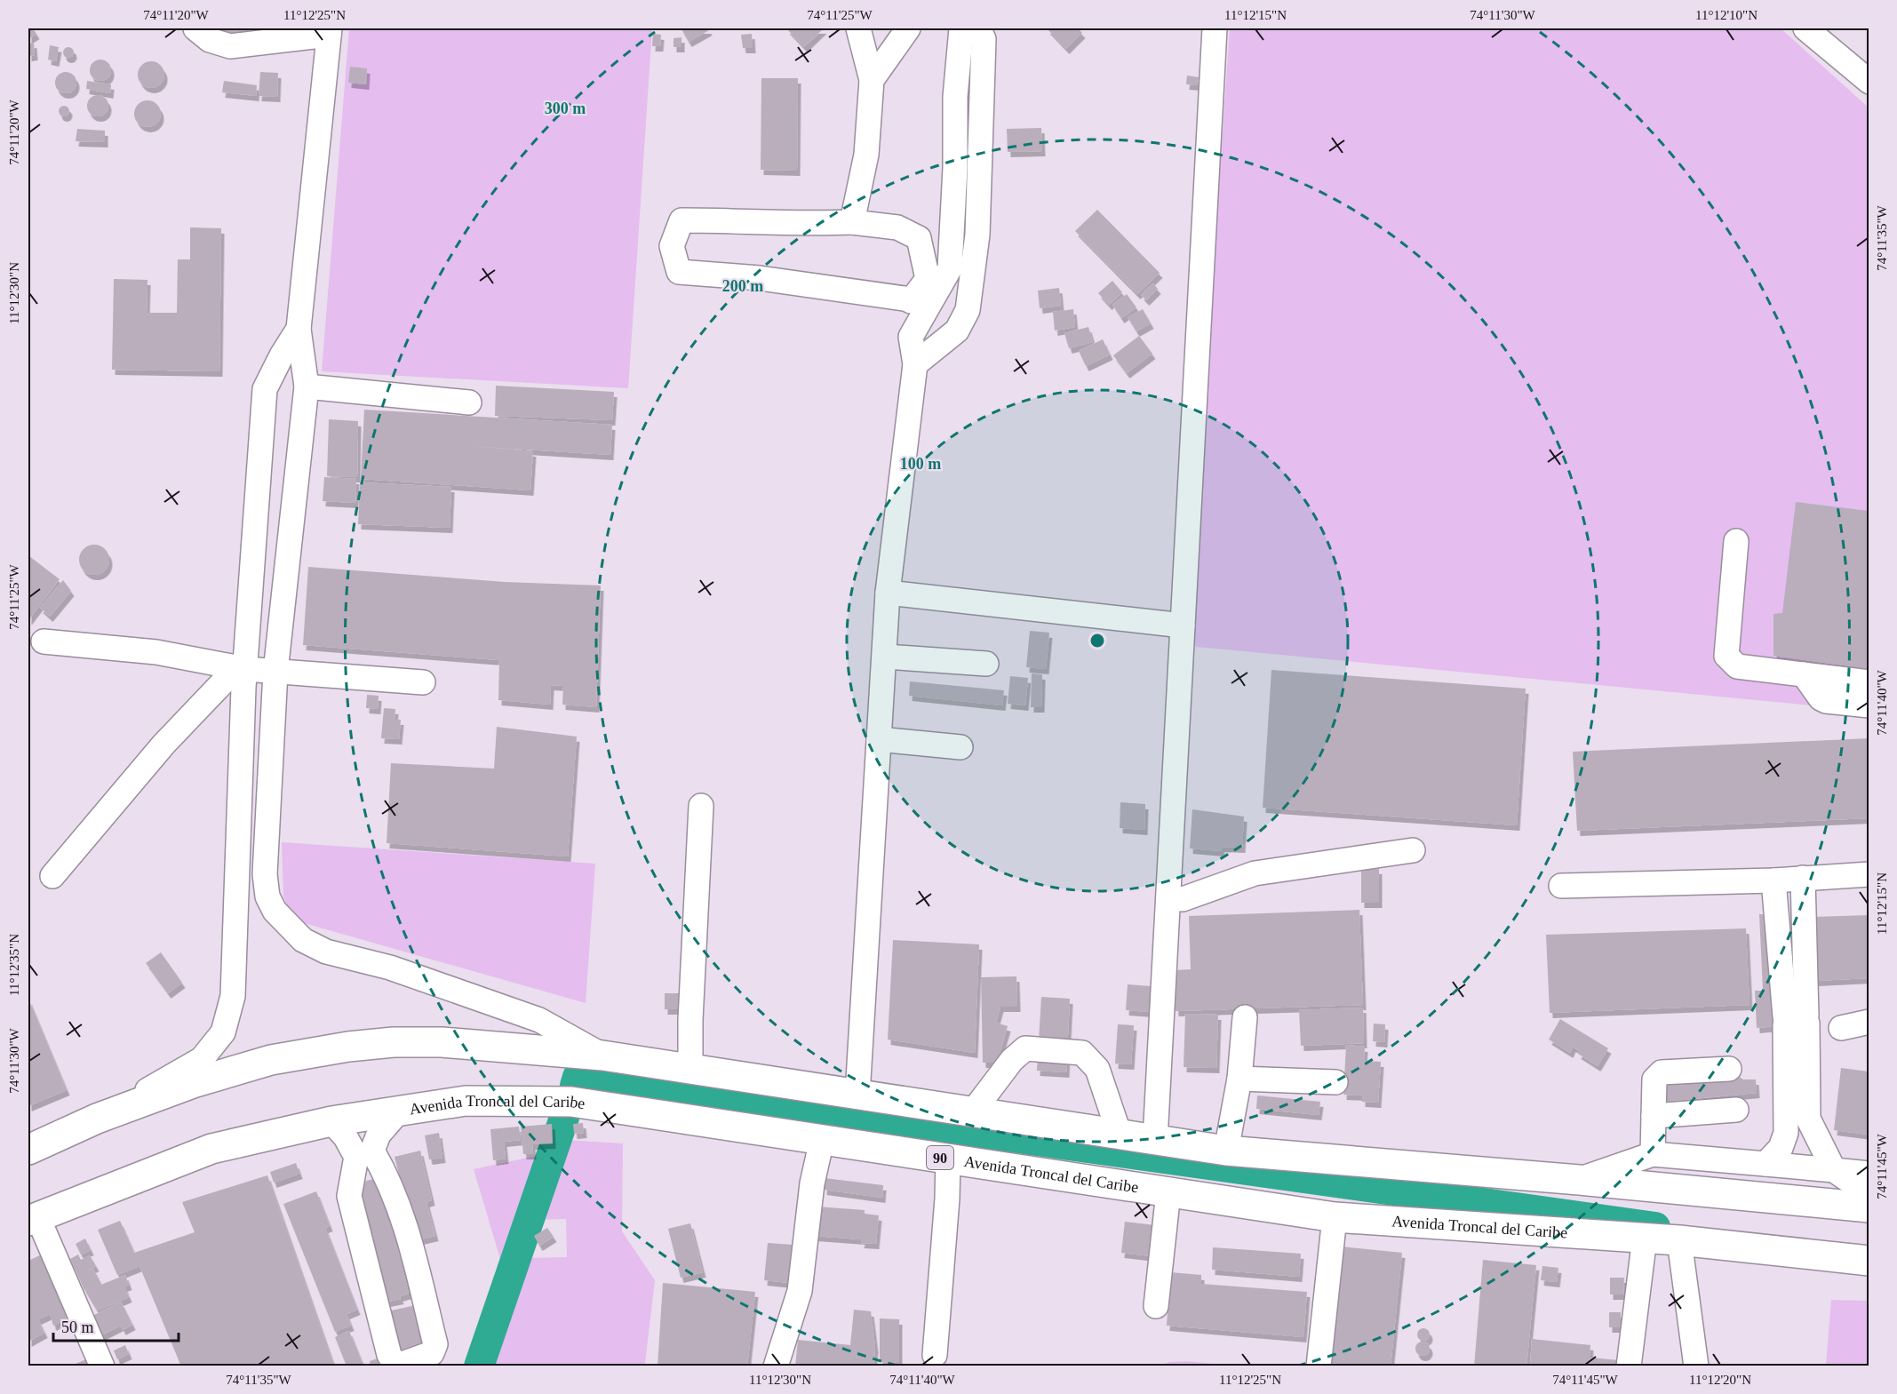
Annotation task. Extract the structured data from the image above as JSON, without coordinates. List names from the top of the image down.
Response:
{
  "streets": {
    "highway": ["Avenida Troncal del Caribe", "90"]
  },
  "scale_bar": "50 m",
  "coordinates": [
    "74°11'20\"W",
    "11°12'25\"N",
    "74°11'25\"W",
    "11°12'15\"N",
    "74°11'30\"W",
    "11°12'10\"N",
    "74°11'35\"W",
    "11°12'30\"N",
    "74°11'40\"W",
    "11°12'35\"N",
    "74°11'45\"W",
    "11°12'20\"N"
  ],
  "rings": ["300 m", "200 m", "100 m"]
}
